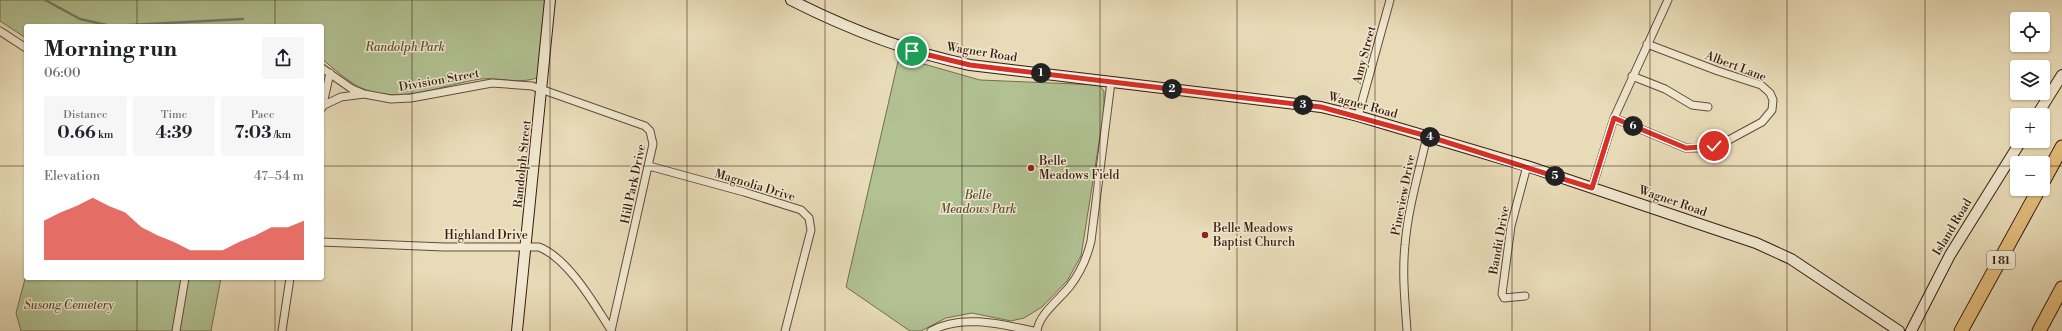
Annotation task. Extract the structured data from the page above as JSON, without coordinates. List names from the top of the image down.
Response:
{
  "streets": {
    "highway": ["I 81"],
    "street": [
      "Wagner Road",
      "Amy Street",
      "Albert Lane",
      "Division Street",
      "Randolph Street",
      "Hill Park Drive",
      "Magnolia Drive",
      "Pineview Drive",
      "Island Road",
      "Highland Drive",
      "Bandit Drive"
    ]
  },
  "crossings": [
    ["Wagner Road", "Amy Street"],
    ["Wagner Road", "Pineview Drive"],
    ["Wagner Road", "Bandit Drive"],
    ["Division Street", "Randolph Street"],
    ["Division Street", "Hill Park Drive"],
    ["Randolph Street", "Hill Park Drive"],
    ["Randolph Street", "Highland Drive"],
    ["Hill Park Drive", "Magnolia Drive"],
    ["Hill Park Drive", "Highland Drive"]
  ],
  "parks": ["Randolph Park", "Belle Meadows Park", "Susong Cemetery"],
  "places": ["Belle Meadows Field", "Belle Meadows Baptist Church"],
  "page": {
    "map_buttons": ["+", "−"],
    "heading": ["Morning run", "06:00"],
    "pins": [
      "1",
      "2",
      "3",
      "6",
      "4",
      "5"
    ],
    "stats": [
      ["Distance", "0.66 km"],
      ["Time", "4:39"],
      ["Pace", "7:03 /km"]
    ],
    "chart": ["Elevation", "47–54 m"]
  }
}
